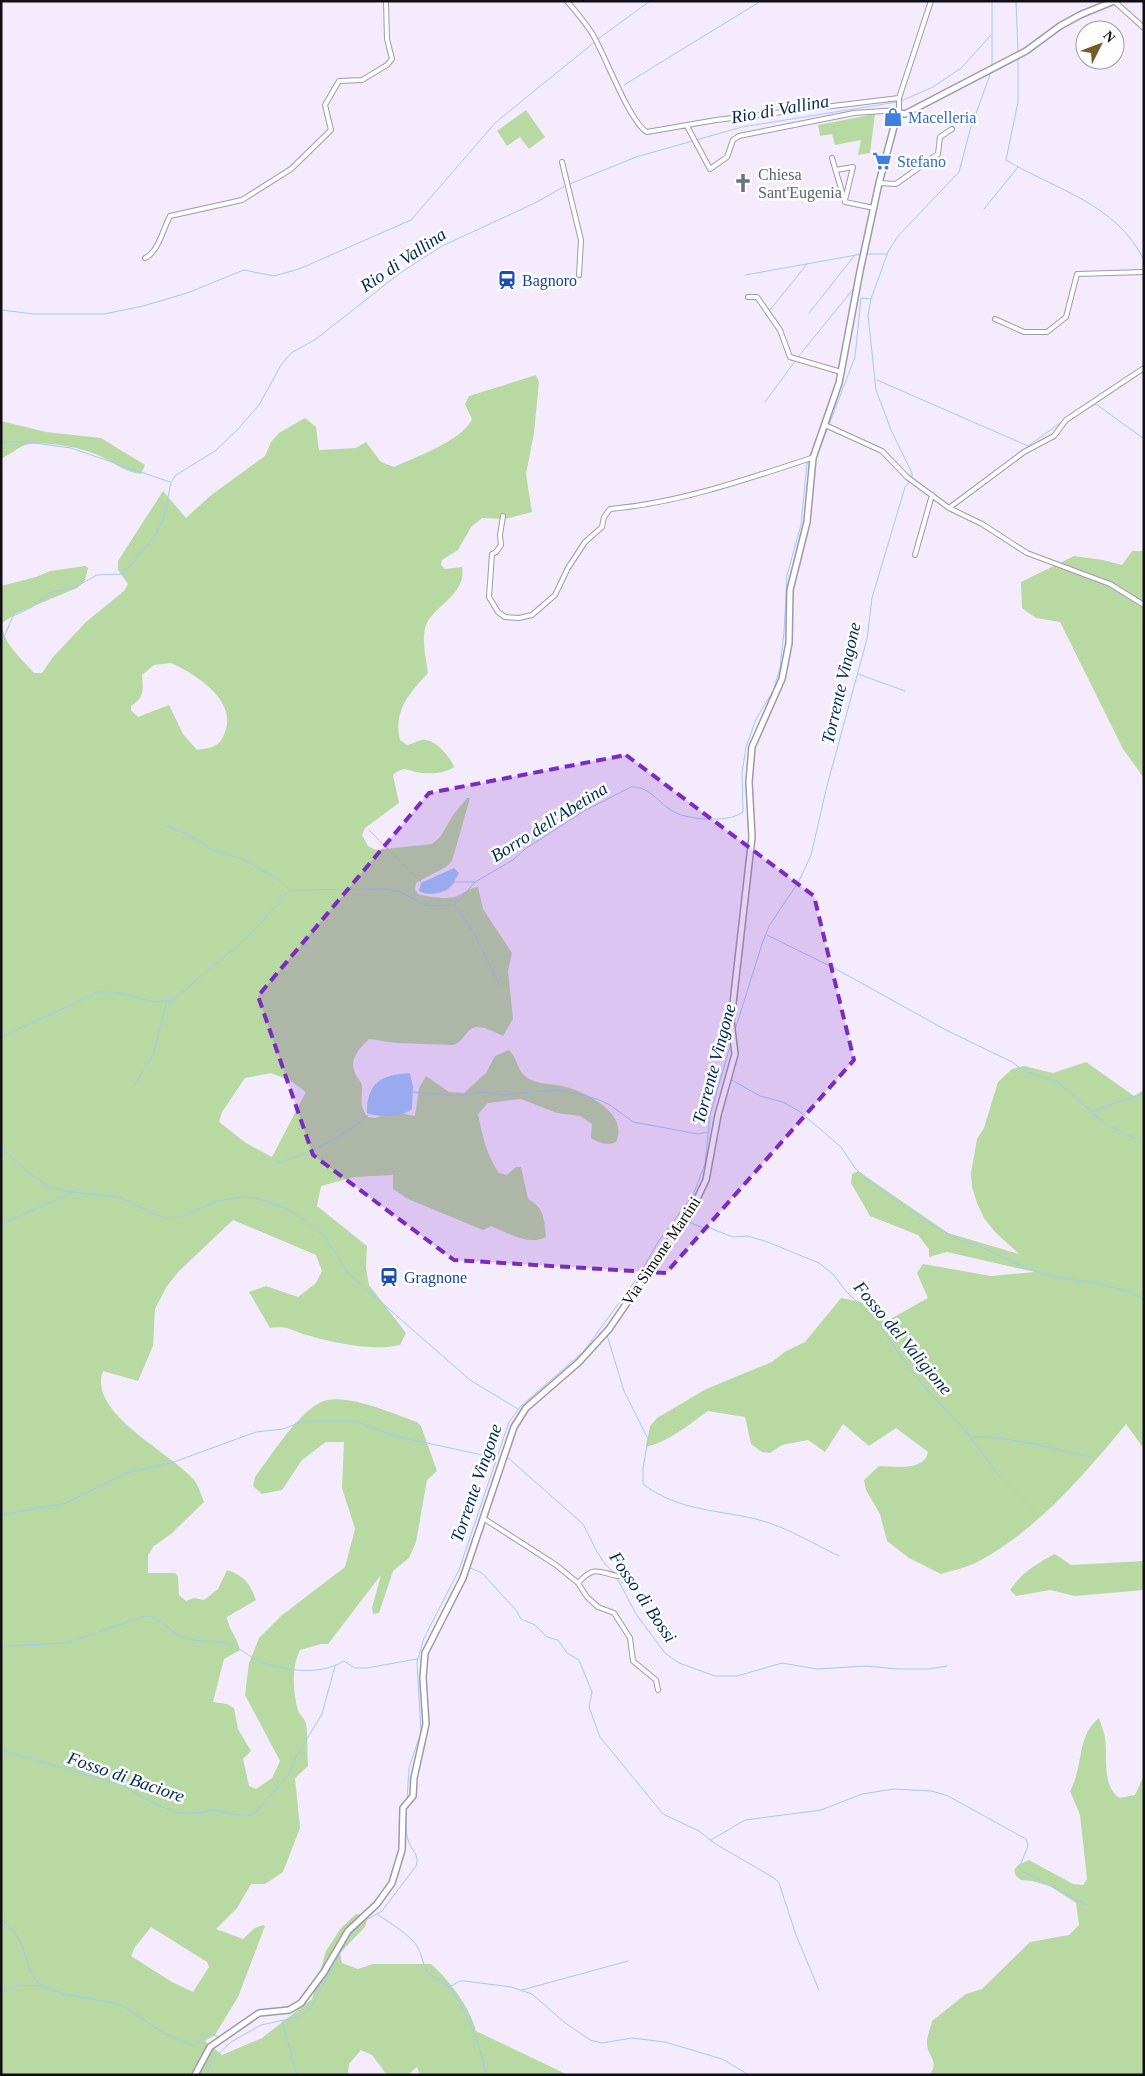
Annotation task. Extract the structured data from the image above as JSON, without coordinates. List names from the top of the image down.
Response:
{
  "streets": {
    "street": ["Via Simone Martini"]
  },
  "water": [
    "Rio di Vallina",
    "Torrente Vingone",
    "Borro dell'Abetina",
    "Fosso del Valigione",
    "Fosso di Bossi",
    "Fosso di Baciore"
  ],
  "places": {
    "shop": ["Macelleria"],
    "supermarket": ["Stefano"],
    "church": ["Chiesa Sant'Eugenia"],
    "station": ["Bagnoro", "Gragnone"]
  },
  "north": "top right"
}
